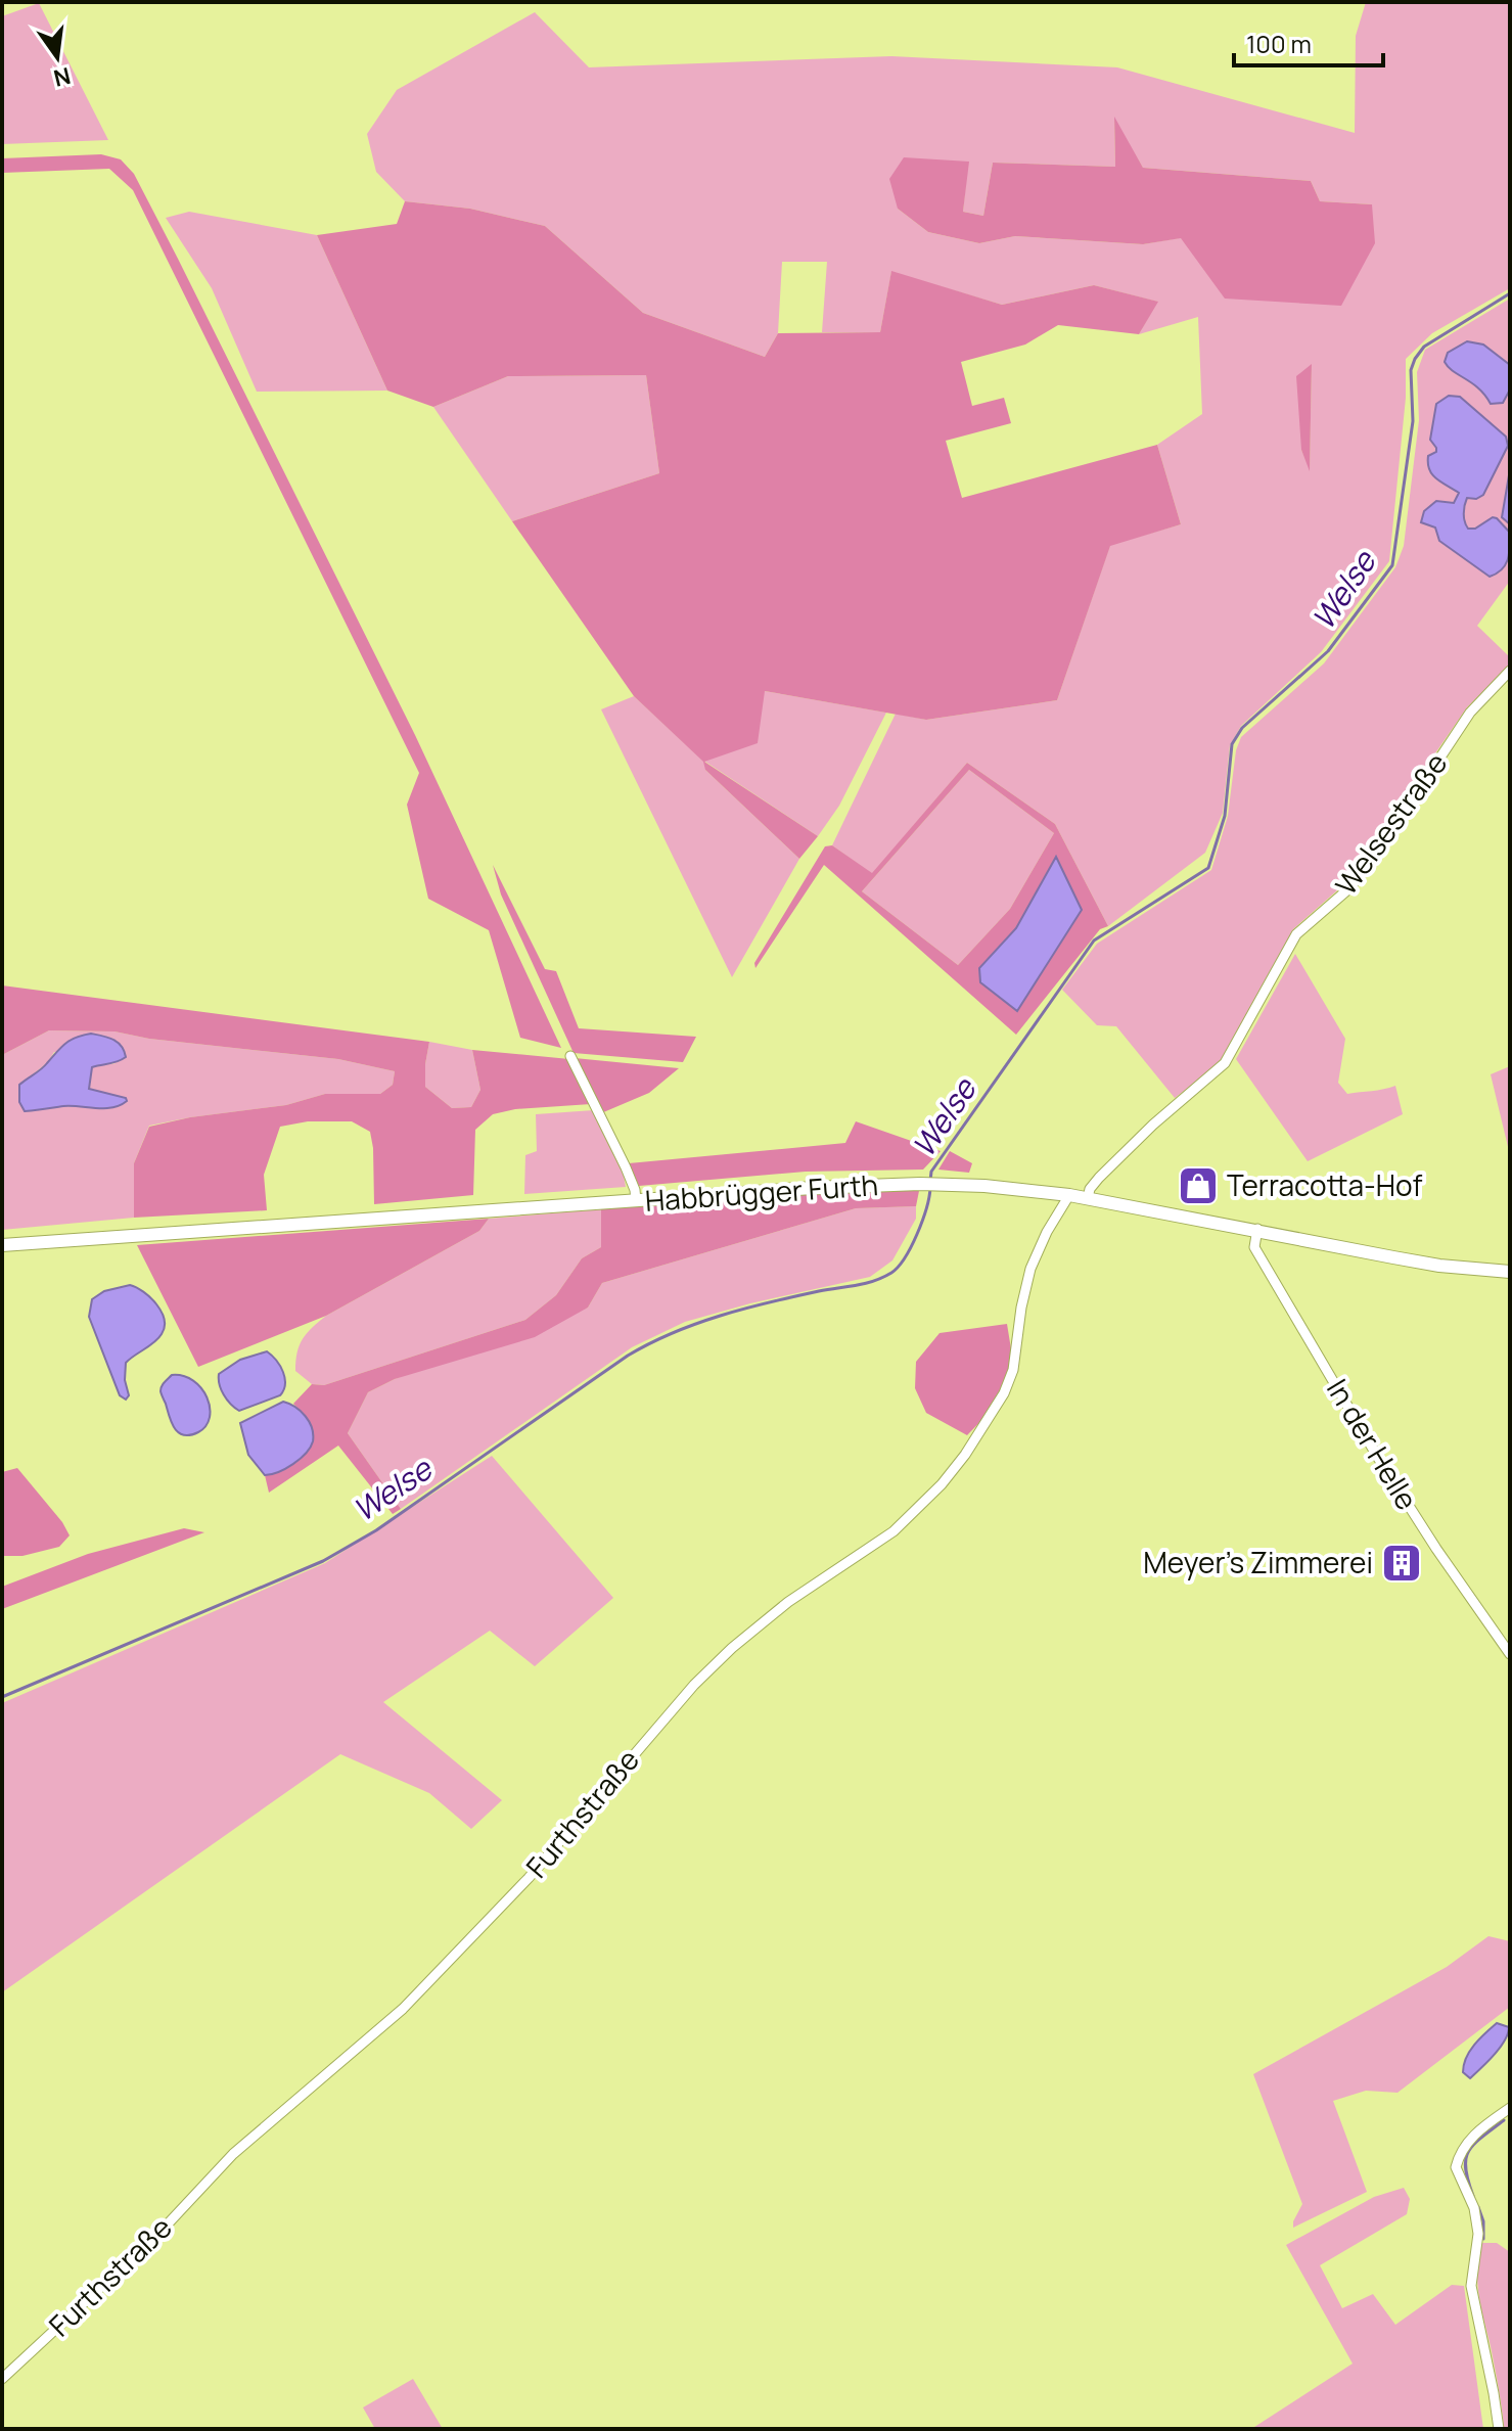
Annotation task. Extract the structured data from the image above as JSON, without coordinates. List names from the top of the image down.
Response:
{
  "streets": {
    "street": [
      "Welsestraße",
      "Habbrügger Furth",
      "In der Helle",
      "Furthstraße"
    ]
  },
  "crossings": [
    ["Welsestraße", "Habbrügger Furth"],
    ["Habbrügger Furth", "In der Helle"],
    ["Habbrügger Furth", "Furthstraße"]
  ],
  "water": ["Welse"],
  "places": {
    "shop": ["Terracotta-Hof"],
    "building": ["Meyer's Zimmerei"]
  },
  "scale_bar": "100 m",
  "north": "bottom"
}
